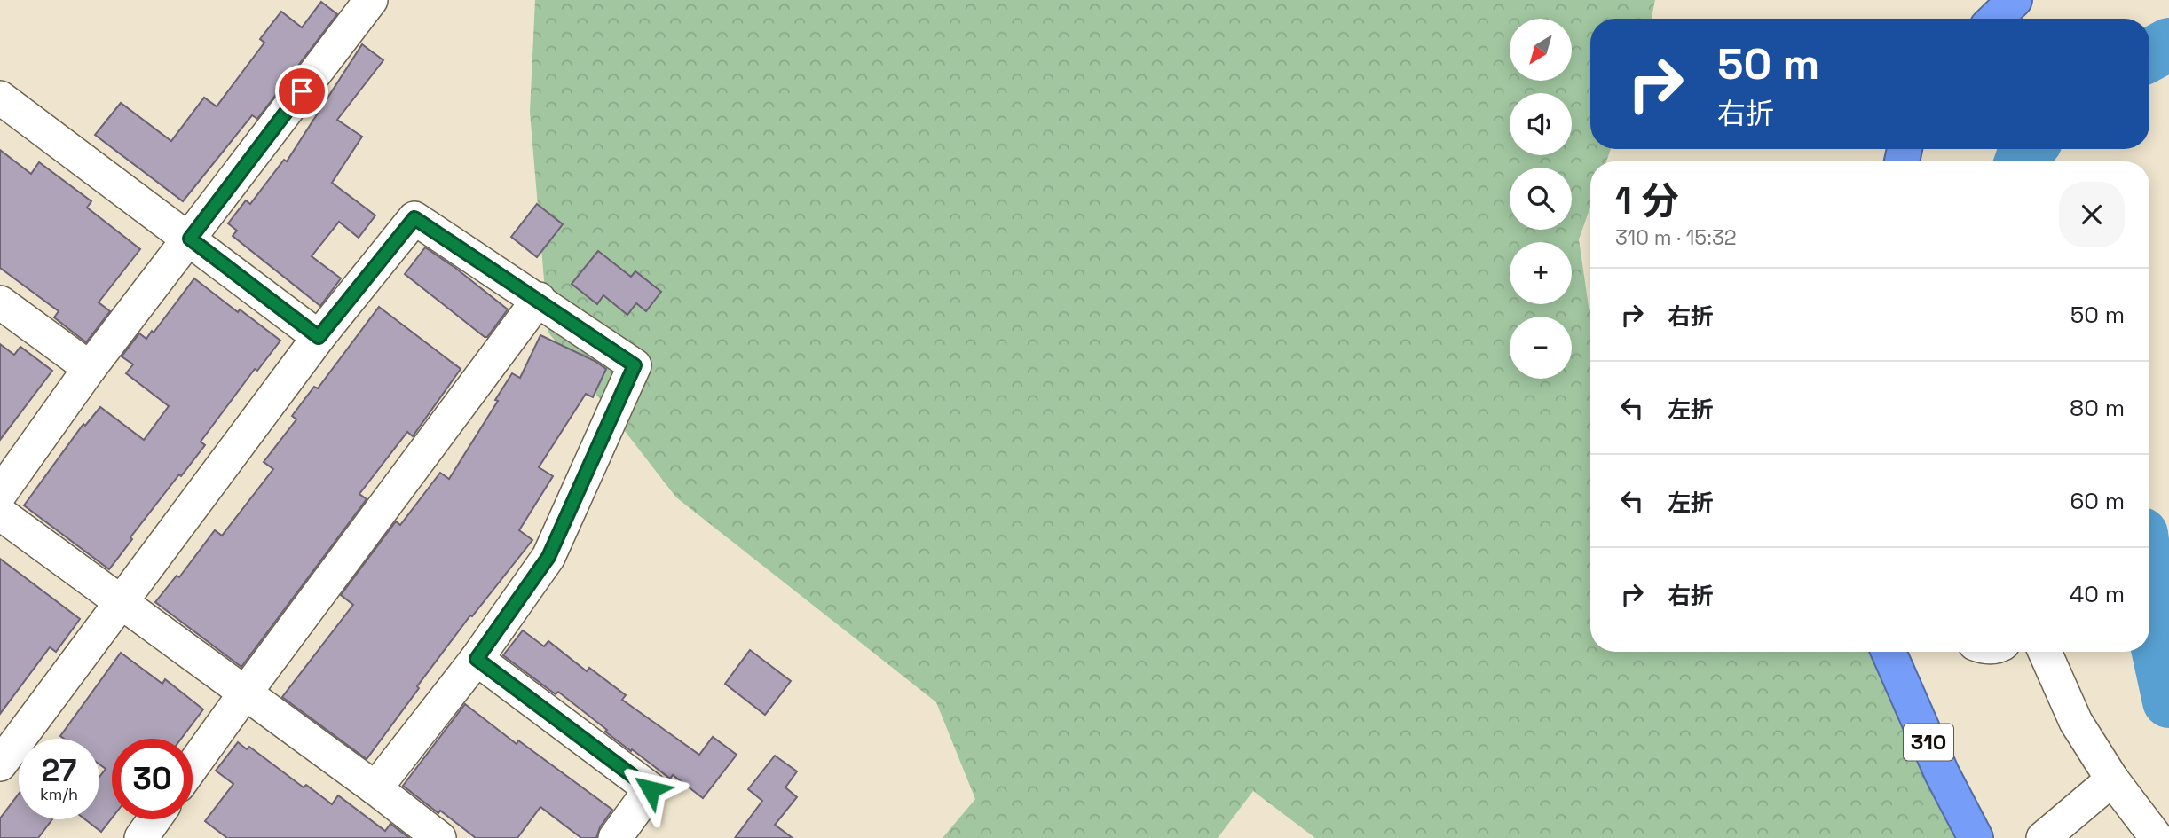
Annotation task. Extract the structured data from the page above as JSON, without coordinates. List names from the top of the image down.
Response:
{
  "streets": {
    "highway": ["310"]
  },
  "north": "bottom left",
  "page": {
    "map_buttons": ["+", "−"],
    "turn": ["50 m", "右折"],
    "heading": ["1 分", "310 m · 15:32"],
    "list": [
      {
        "name": "右折",
        "value": "50 m"
      },
      {
        "name": "左折",
        "value": "80 m"
      },
      {
        "name": "左折",
        "value": "60 m"
      },
      {
        "name": "右折",
        "value": "40 m"
      }
    ],
    "speed": "27 km/h",
    "limit": "30"
  }
}
